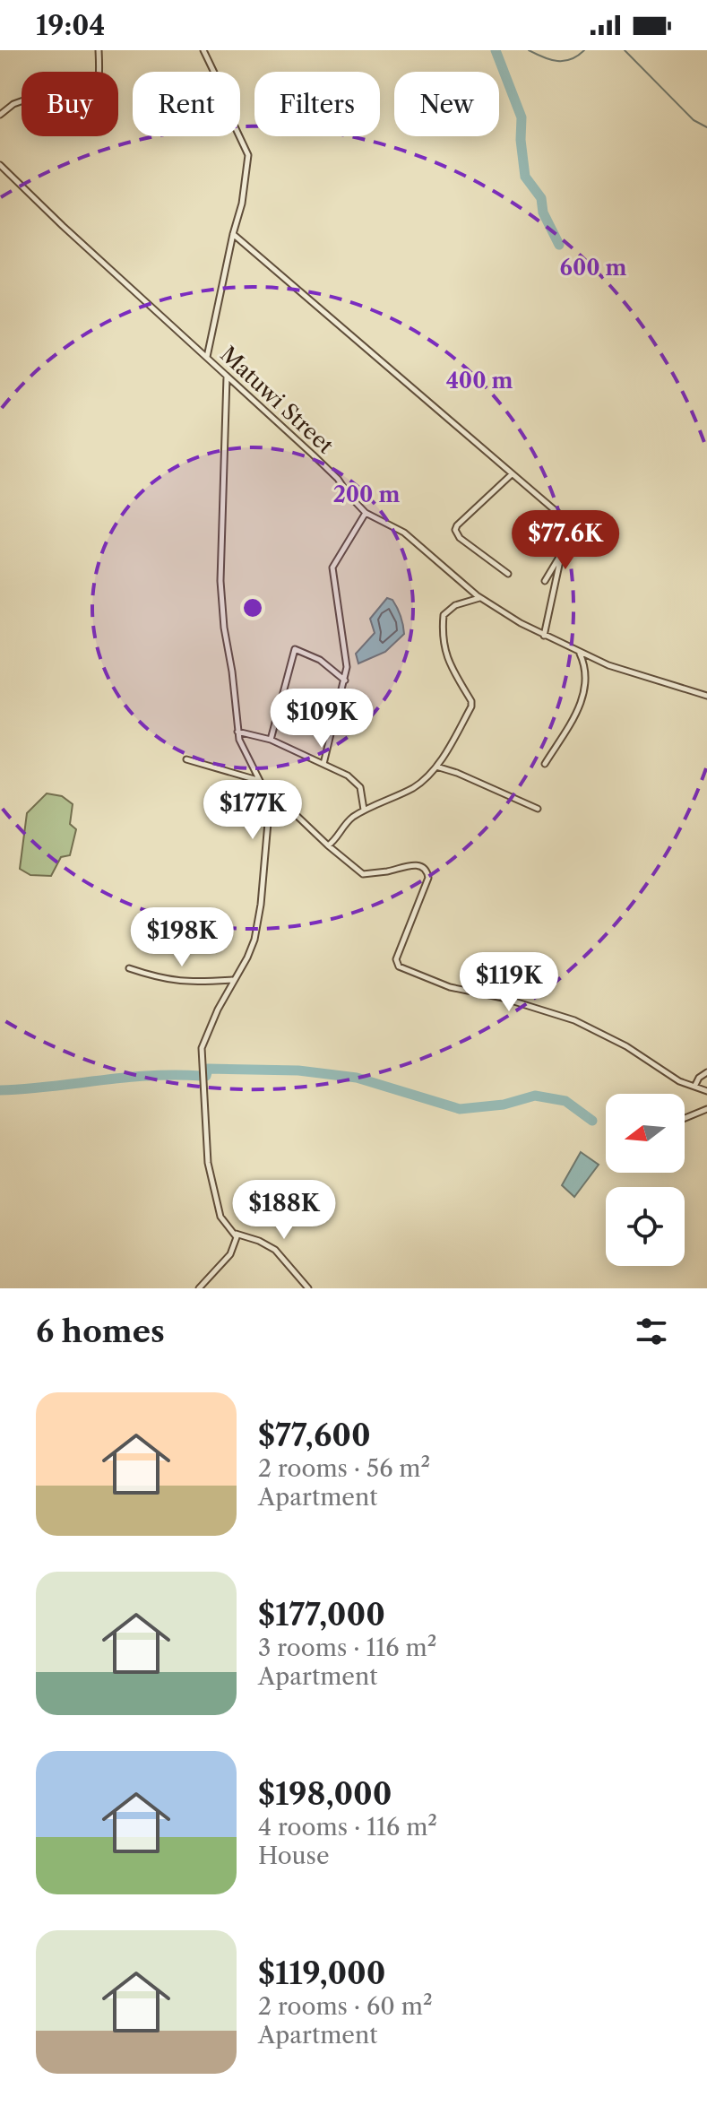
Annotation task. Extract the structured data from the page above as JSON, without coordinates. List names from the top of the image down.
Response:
{
  "streets": {
    "street": ["Matuwi Street"]
  },
  "north": "left",
  "page": {
    "status": "19:04",
    "chip": [
      "Buy",
      "Rent",
      "Filters",
      "New"
    ],
    "price": [
      "$77.6K",
      "$109K",
      "$177K",
      "$198K",
      "$119K",
      "$188K"
    ],
    "heading": "6 homes",
    "list": [
      {
        "name": "$77,600",
        "note": "2 rooms · 56 m² · Apartment"
      },
      {
        "name": "$177,000",
        "note": "3 rooms · 116 m² · Apartment"
      },
      {
        "name": "$198,000",
        "note": "4 rooms · 116 m² · House"
      },
      {
        "name": "$119,000",
        "note": "2 rooms · 60 m² · Apartment"
      }
    ]
  },
  "rings": ["600 m", "400 m", "200 m"]
}
